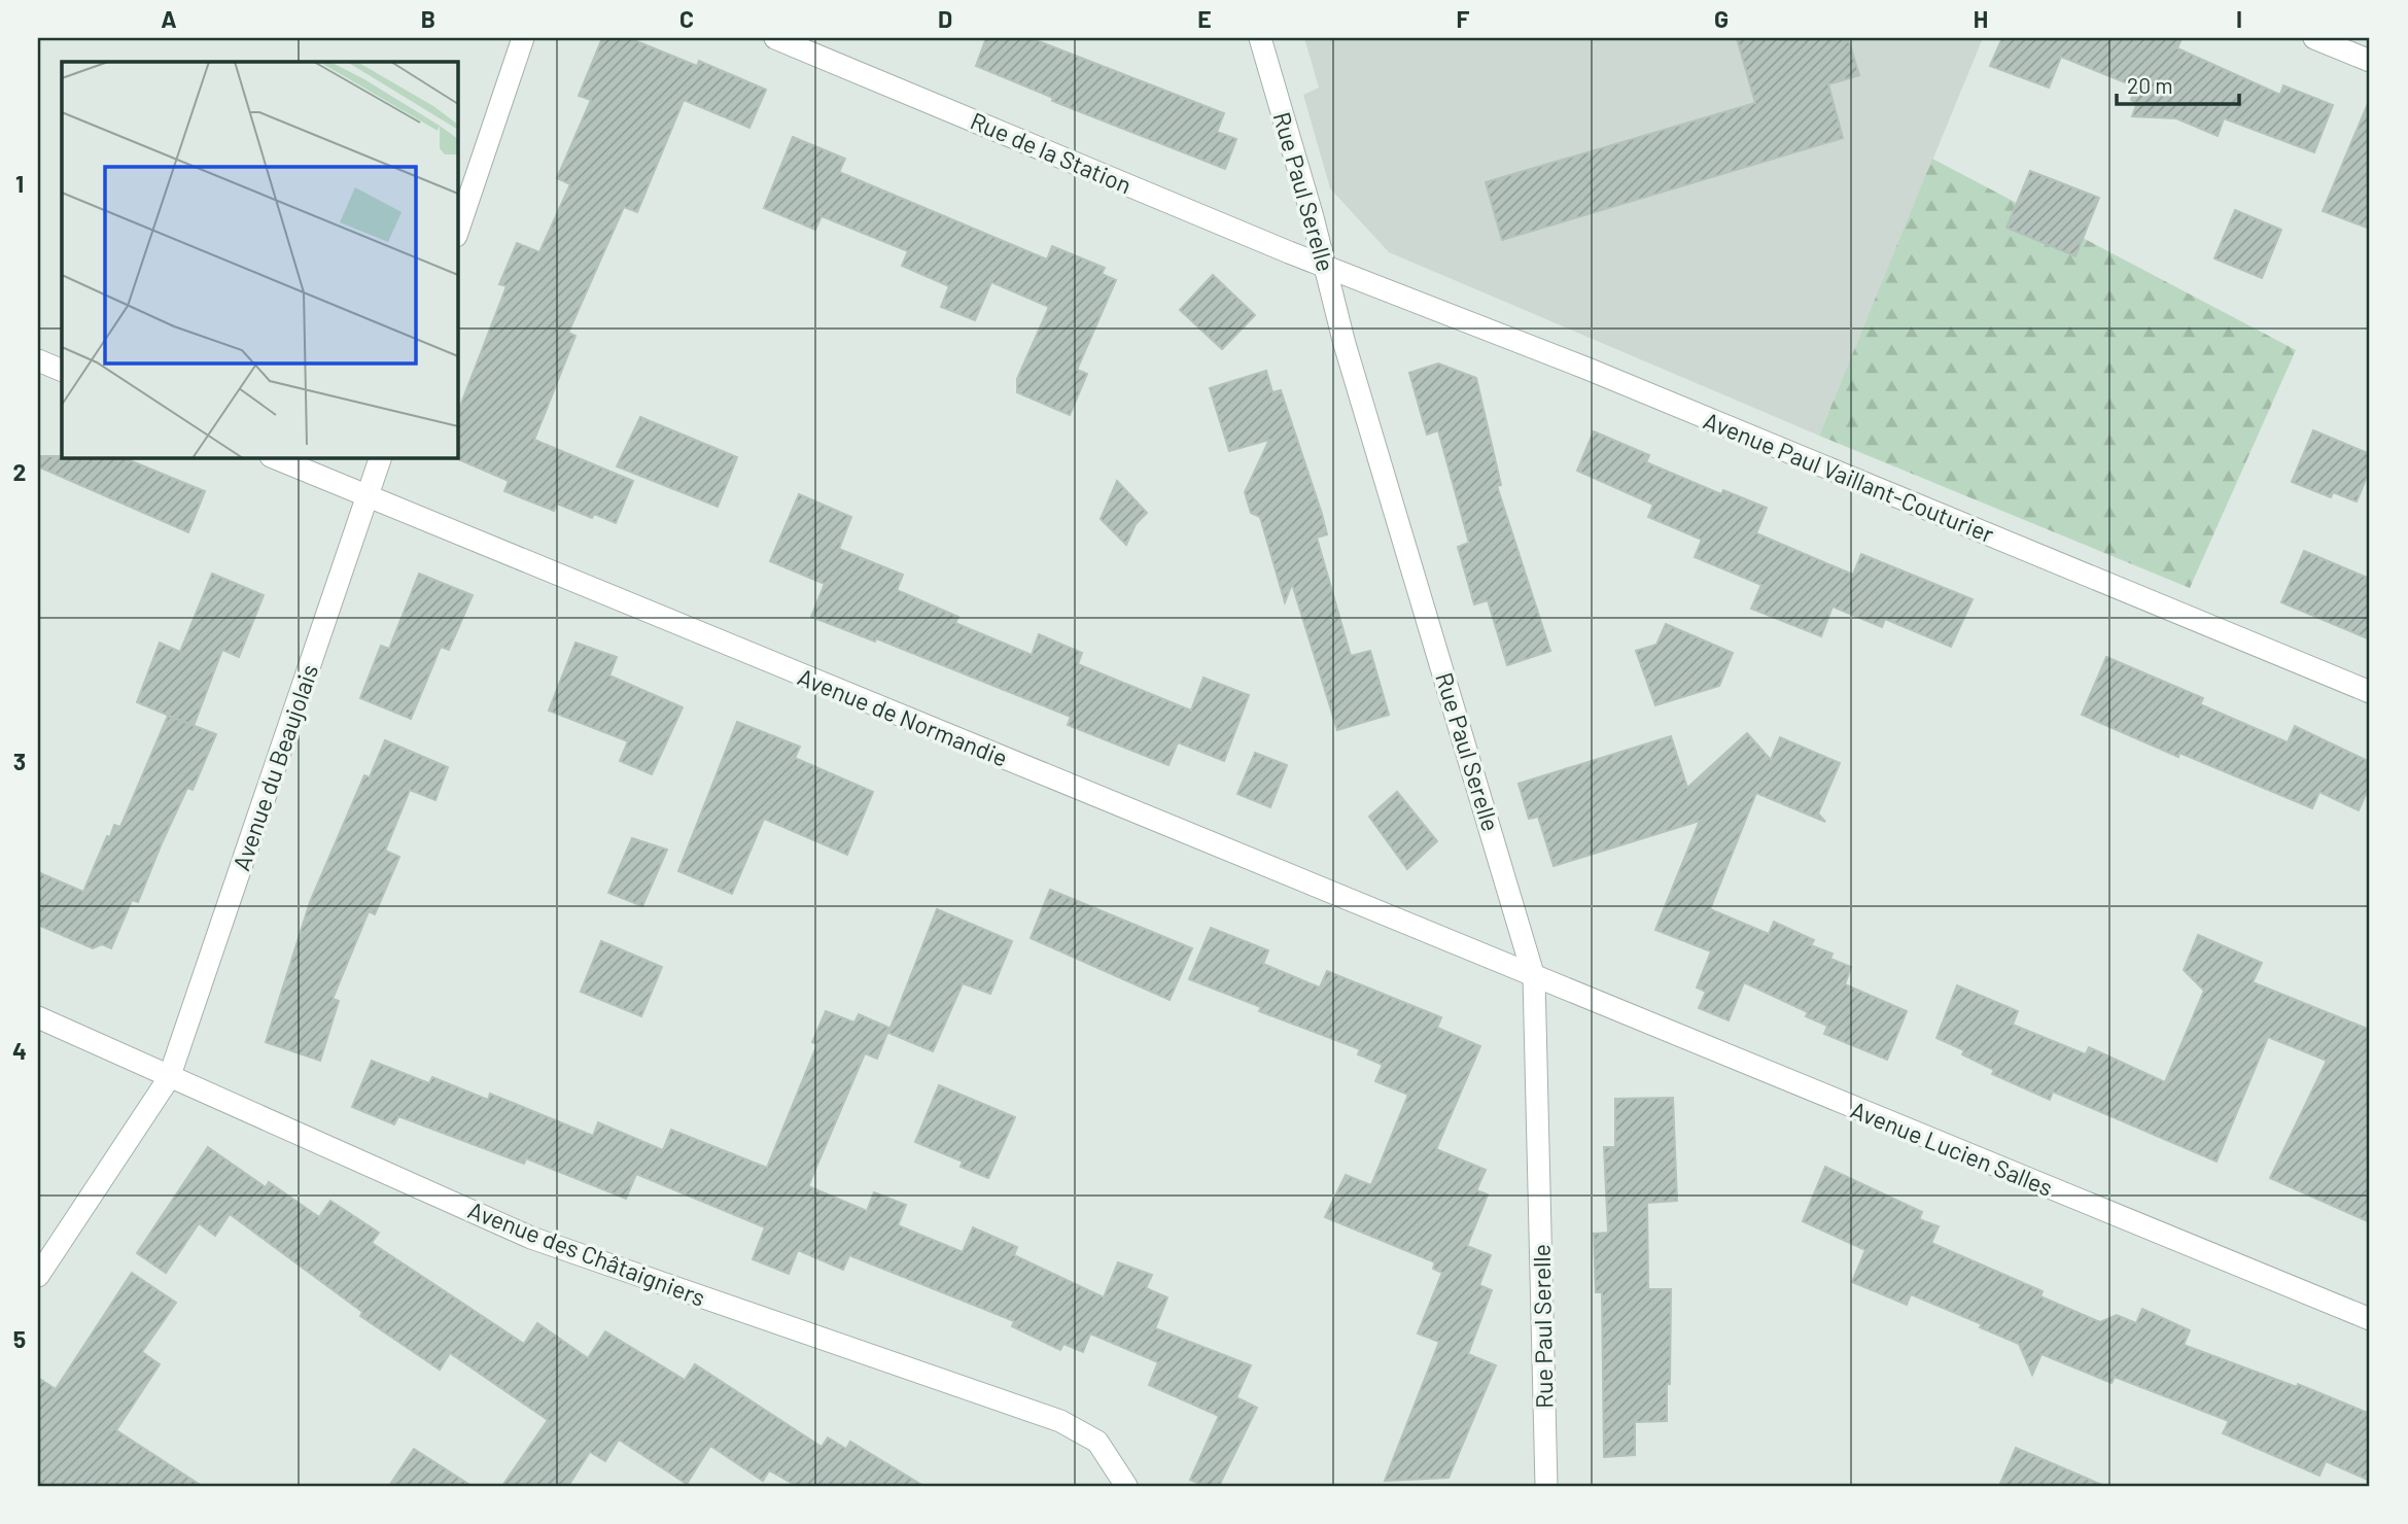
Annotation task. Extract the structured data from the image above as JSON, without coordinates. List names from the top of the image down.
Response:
{
  "streets": {
    "street": [
      "Rue de la Station",
      "Rue Paul Serelle",
      "Avenue Paul Vaillant-Couturier",
      "Avenue de Normandie",
      "Avenue du Beaujolais",
      "Avenue Lucien Salles",
      "Avenue des Châtaigniers"
    ]
  },
  "crossings": [
    ["Rue de la Station", "Rue Paul Serelle"],
    ["Rue de la Station", "Avenue Paul Vaillant-Couturier"],
    ["Rue Paul Serelle", "Avenue Paul Vaillant-Couturier"],
    ["Rue Paul Serelle", "Avenue de Normandie"],
    ["Rue Paul Serelle", "Avenue Lucien Salles"],
    ["Avenue de Normandie", "Avenue du Beaujolais"],
    ["Avenue de Normandie", "Avenue Lucien Salles"],
    ["Avenue du Beaujolais", "Avenue des Châtaigniers"]
  ],
  "scale_bar": "20 m",
  "grid": {
    "columns": [
      "A",
      "B",
      "C",
      "D",
      "E",
      "F",
      "G",
      "H",
      "I"
    ],
    "rows": [
      "1",
      "2",
      "3",
      "4",
      "5"
    ]
  }
}
